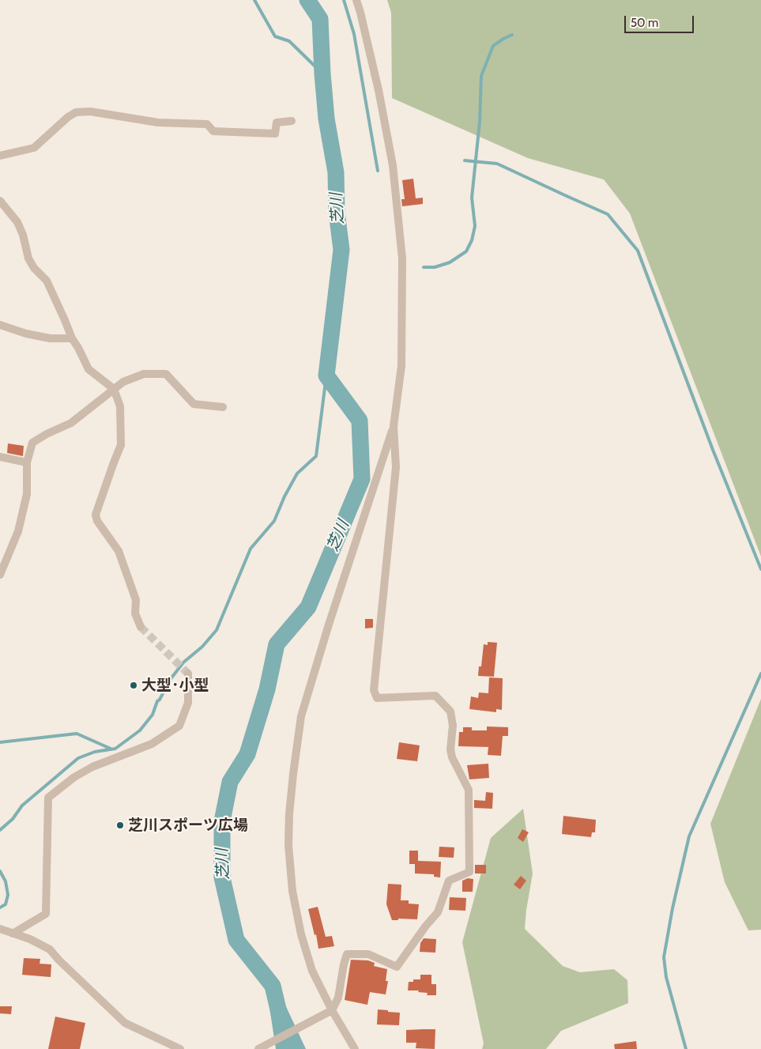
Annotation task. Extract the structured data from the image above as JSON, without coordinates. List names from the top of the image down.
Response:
{
  "water": ["芝川"],
  "places": ["大型･小型", "芝川スポーツ広場"],
  "scale_bar": "50 m"
}
